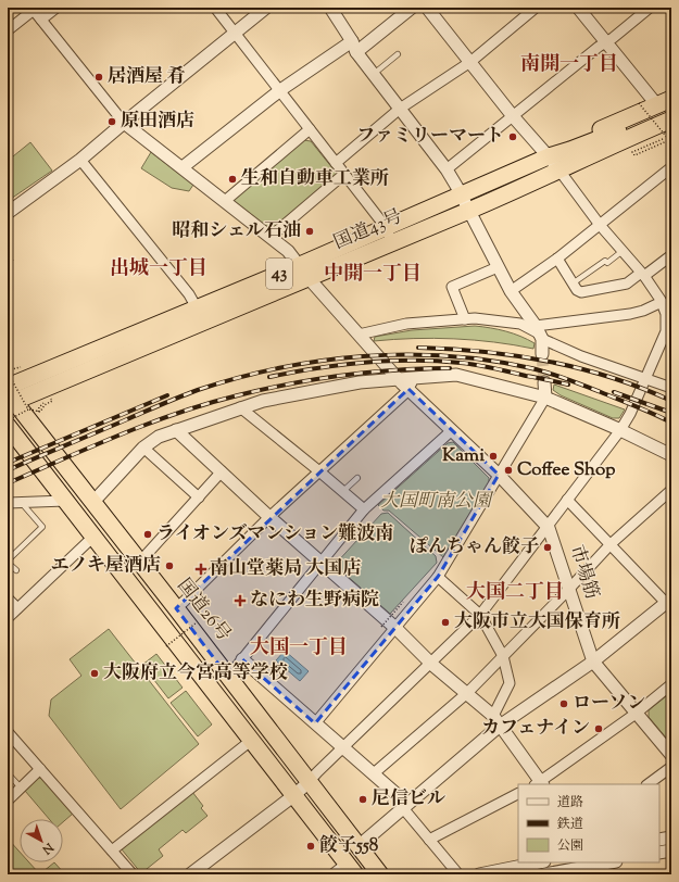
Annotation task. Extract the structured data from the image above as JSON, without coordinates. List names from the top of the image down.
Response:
{
  "streets": {
    "highway": ["国道43号", "43", "国道26号"],
    "street": ["市場筋"]
  },
  "crossings": [
    ["国道43号", "市場筋"],
    ["国道43号", "国道26号"]
  ],
  "districts": [
    "南開一丁目",
    "出城一丁目",
    "中開一丁目",
    "大国二丁目",
    "大国一丁目"
  ],
  "parks": ["大国町南公園"],
  "places": {
    "other": [
      "居酒屋 肴",
      "原田酒店",
      "ファミリーマート",
      "生和自動車工業所",
      "昭和シェル石油",
      "Kami",
      "Coffee Shop",
      "ライオンズマンション難波南",
      "ぽんちゃん餃子",
      "エノキ屋酒店",
      "大阪市立大国保育所",
      "大阪府立今宮高等学校",
      "ローソン",
      "カフェナイン",
      "尼信ビル",
      "餃子558"
    ],
    "health": ["南山堂薬局 大国店", "なにわ生野病院"]
  },
  "legend": ["道路", "鉄道", "公園"],
  "north": "bottom right"
}
